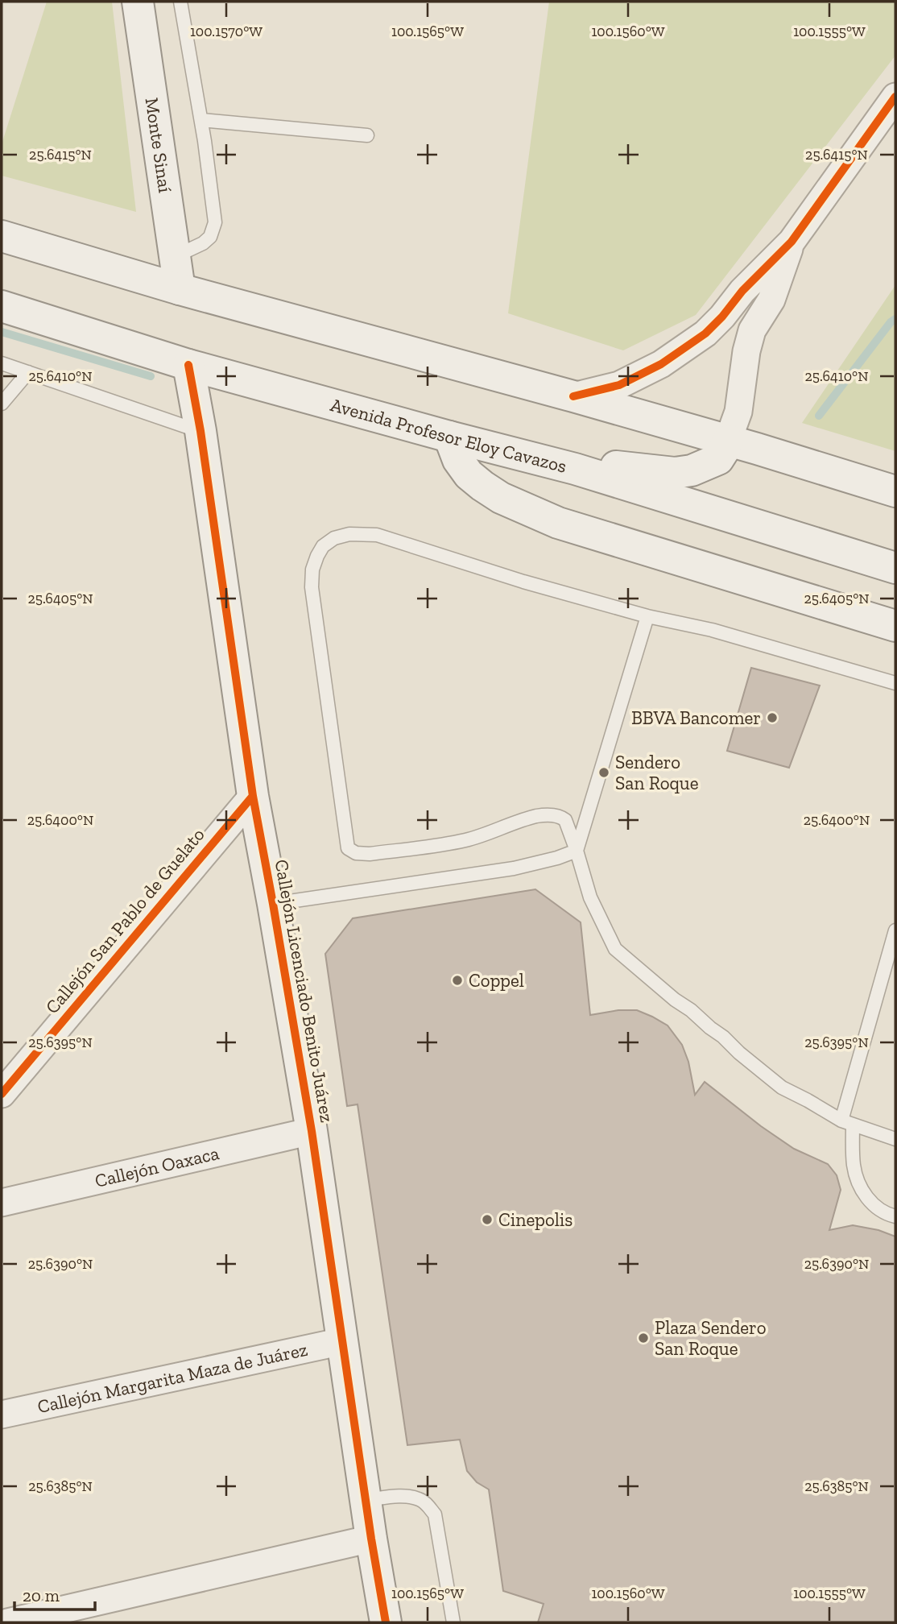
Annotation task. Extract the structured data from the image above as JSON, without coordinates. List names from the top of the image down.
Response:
{
  "streets": {
    "main road": ["Monte Sinaí", "Avenida Profesor Eloy Cavazos", "Callejón Licenciado Benito Juárez"],
    "street": ["Callejón San Pablo de Guelato", "Callejón Oaxaca", "Callejón Margarita Maza de Juárez"]
  },
  "crossings": [
    ["Avenida Profesor Eloy Cavazos", "Callejón Licenciado Benito Juárez"],
    ["Callejón San Pablo de Guelato", "Callejón Licenciado Benito Juárez"],
    ["Callejón Licenciado Benito Juárez", "Callejón Oaxaca"],
    ["Callejón Licenciado Benito Juárez", "Callejón Margarita Maza de Juárez"]
  ],
  "places": [
    "BBVA Bancomer",
    "Sendero San Roque",
    "Coppel",
    "Cinepolis",
    "Plaza Sendero San Roque"
  ],
  "scale_bar": "20 m",
  "coordinates": [
    "100.1570°W",
    "100.1565°W",
    "100.1560°W",
    "100.1555°W",
    "25.6415°N",
    "25.6410°N",
    "25.6405°N",
    "25.6400°N",
    "25.6395°N",
    "25.6390°N",
    "25.6385°N"
  ]
}
